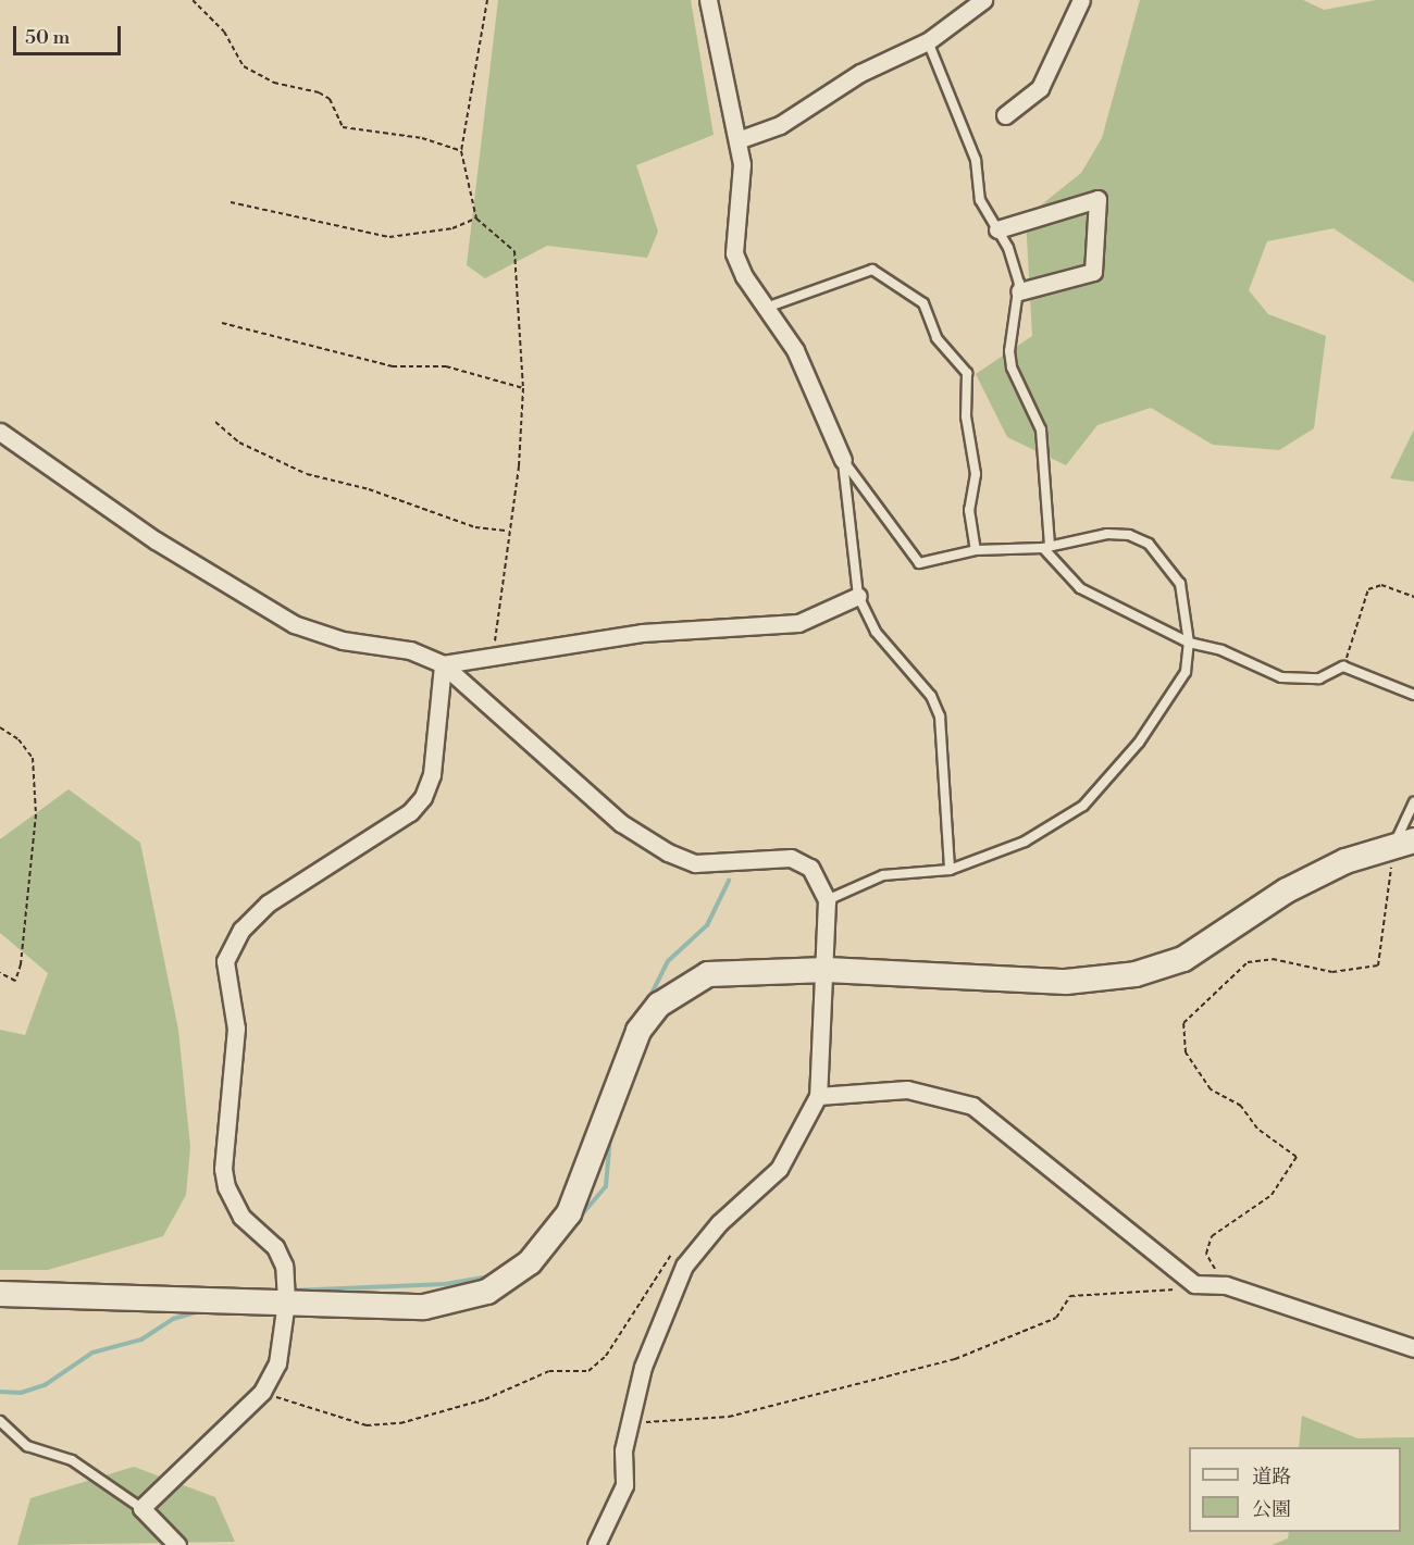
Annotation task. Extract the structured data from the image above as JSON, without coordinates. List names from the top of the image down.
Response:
{
  "legend": ["道路", "公園"],
  "scale_bar": "50 m"
}
